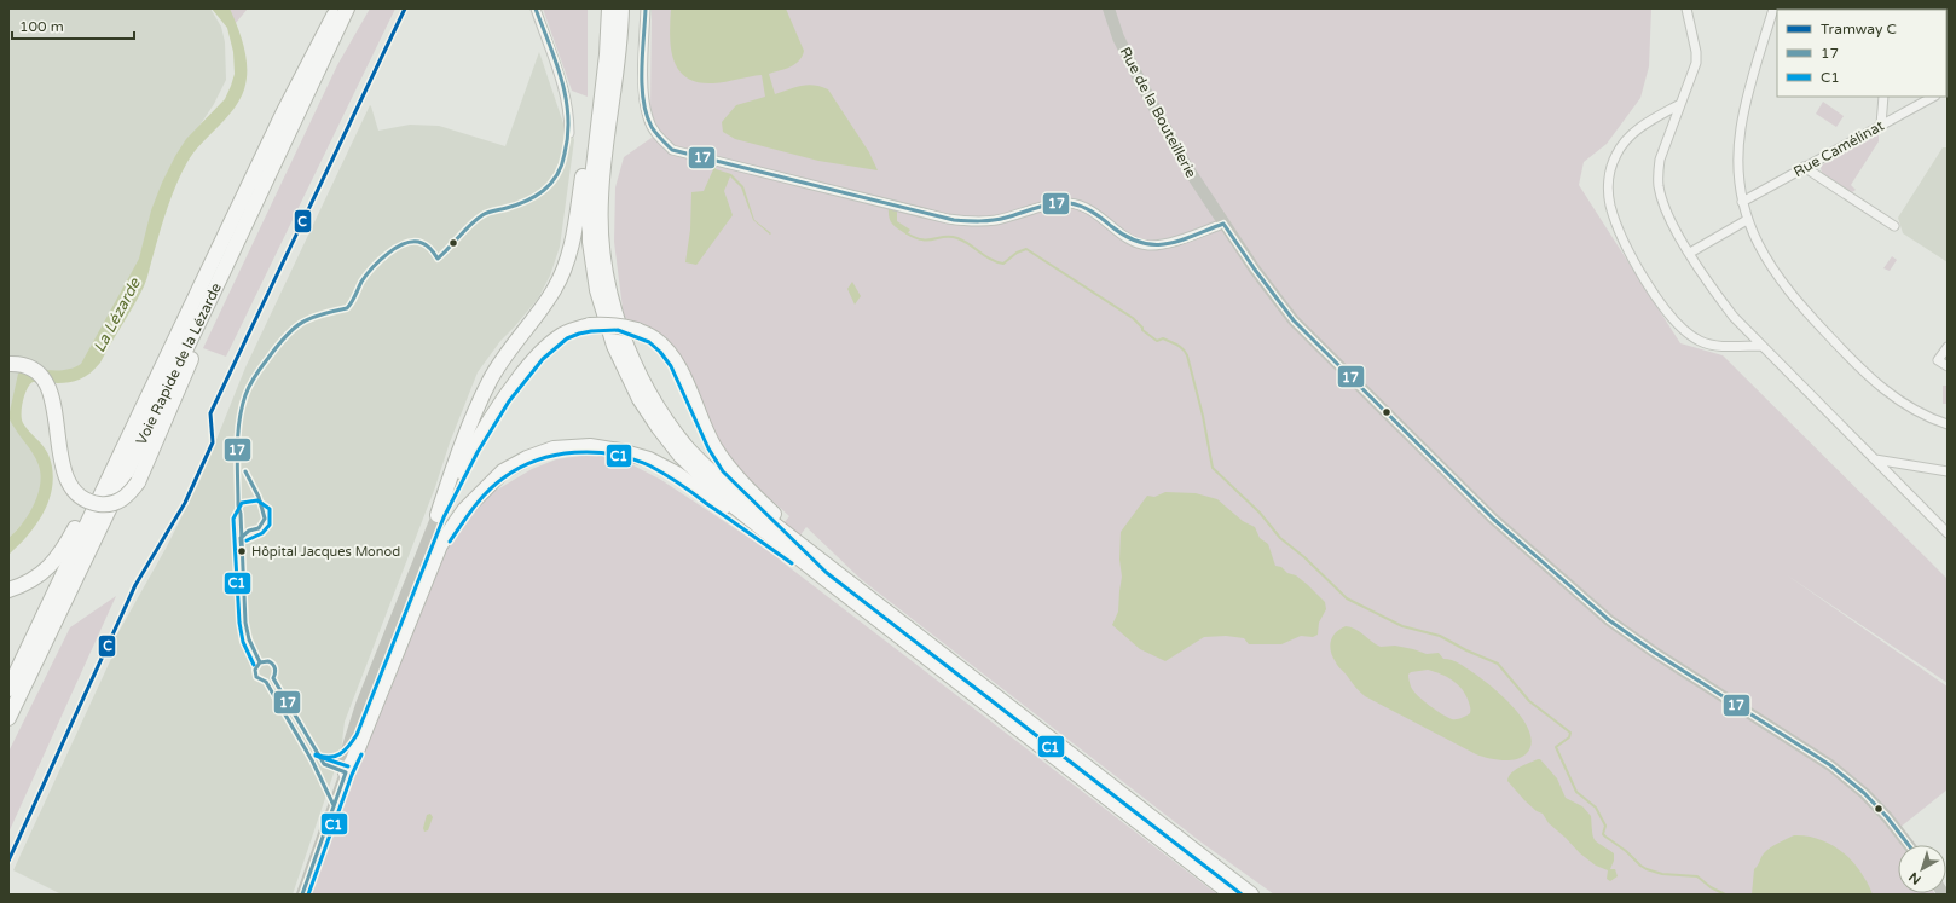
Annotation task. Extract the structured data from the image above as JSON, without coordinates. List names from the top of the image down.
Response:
{
  "streets": {
    "highway": ["Voie Rapide de la Lézarde"],
    "street": ["Rue de la Bouteillerie", "Rue Camélinat"]
  },
  "water": ["La Lézarde"],
  "places": ["Hôpital Jacques Monod"],
  "lines": ["tram line C", "transit line 17", "transit line C1"],
  "legend": ["Tramway C", "17", "C1"],
  "scale_bar": "100 m",
  "north": "bottom left"
}
